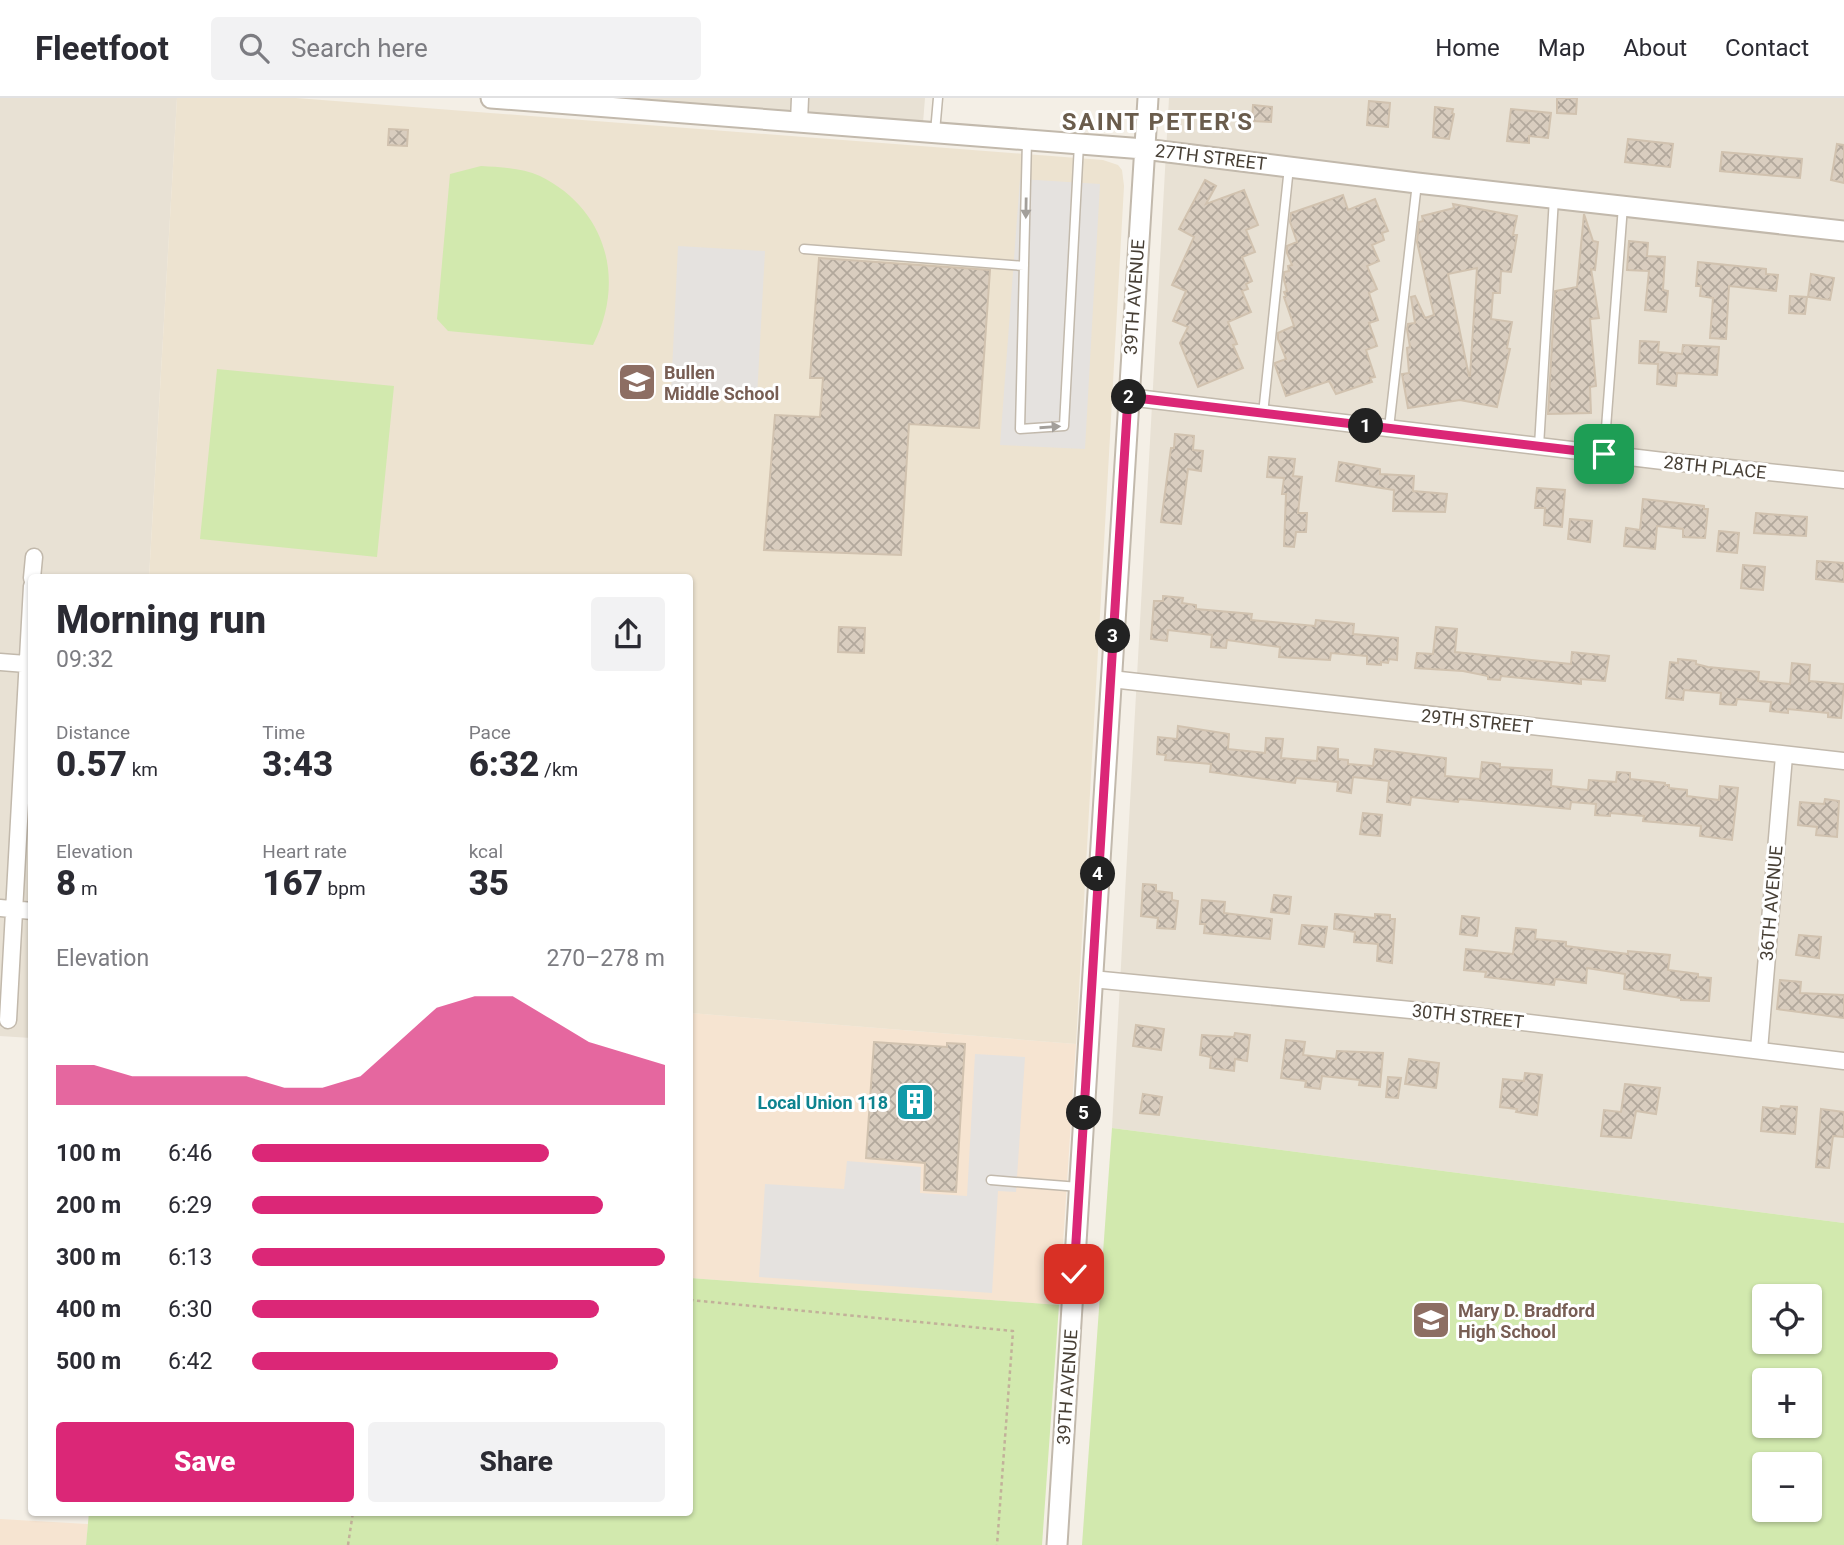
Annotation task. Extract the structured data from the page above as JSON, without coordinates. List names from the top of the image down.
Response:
{
  "streets": {
    "street": [
      "27TH STREET",
      "39TH AVENUE",
      "28TH PLACE",
      "29TH STREET",
      "36TH AVENUE",
      "30TH STREET"
    ]
  },
  "crossings": [
    ["27TH STREET", "39TH AVENUE"],
    ["39TH AVENUE", "28TH PLACE"],
    ["39TH AVENUE", "29TH STREET"],
    ["39TH AVENUE", "30TH STREET"],
    ["29TH STREET", "36TH AVENUE"],
    ["36TH AVENUE", "30TH STREET"]
  ],
  "districts": ["SAINT PETER'S"],
  "places": {
    "school or university": ["Bullen Middle School", "Mary D. Bradford High School"],
    "building": ["Local Union 118"]
  },
  "page": {
    "header": "Fleetfoot",
    "search": "Search here",
    "nav": [
      "Home",
      "Map",
      "About",
      "Contact"
    ],
    "pins": [
      "2",
      "1",
      "3",
      "4",
      "5"
    ],
    "heading": ["Morning run", "09:32"],
    "stats": [
      ["Distance", "0.57 km"],
      ["Time", "3:43"],
      ["Pace", "6:32 /km"],
      ["Elevation", "8 m"],
      ["Heart rate", "167 bpm"],
      ["kcal", "35"]
    ],
    "chart": ["Elevation", "270–278 m"],
    "list": [
      {
        "name": "100 m",
        "note": "6:46"
      },
      {
        "name": "200 m",
        "note": "6:29"
      },
      {
        "name": "300 m",
        "note": "6:13"
      },
      {
        "name": "400 m",
        "note": "6:30"
      },
      {
        "name": "500 m",
        "note": "6:42"
      }
    ],
    "map_buttons": ["+", "−"],
    "buttons": ["Save", "Share"]
  }
}
